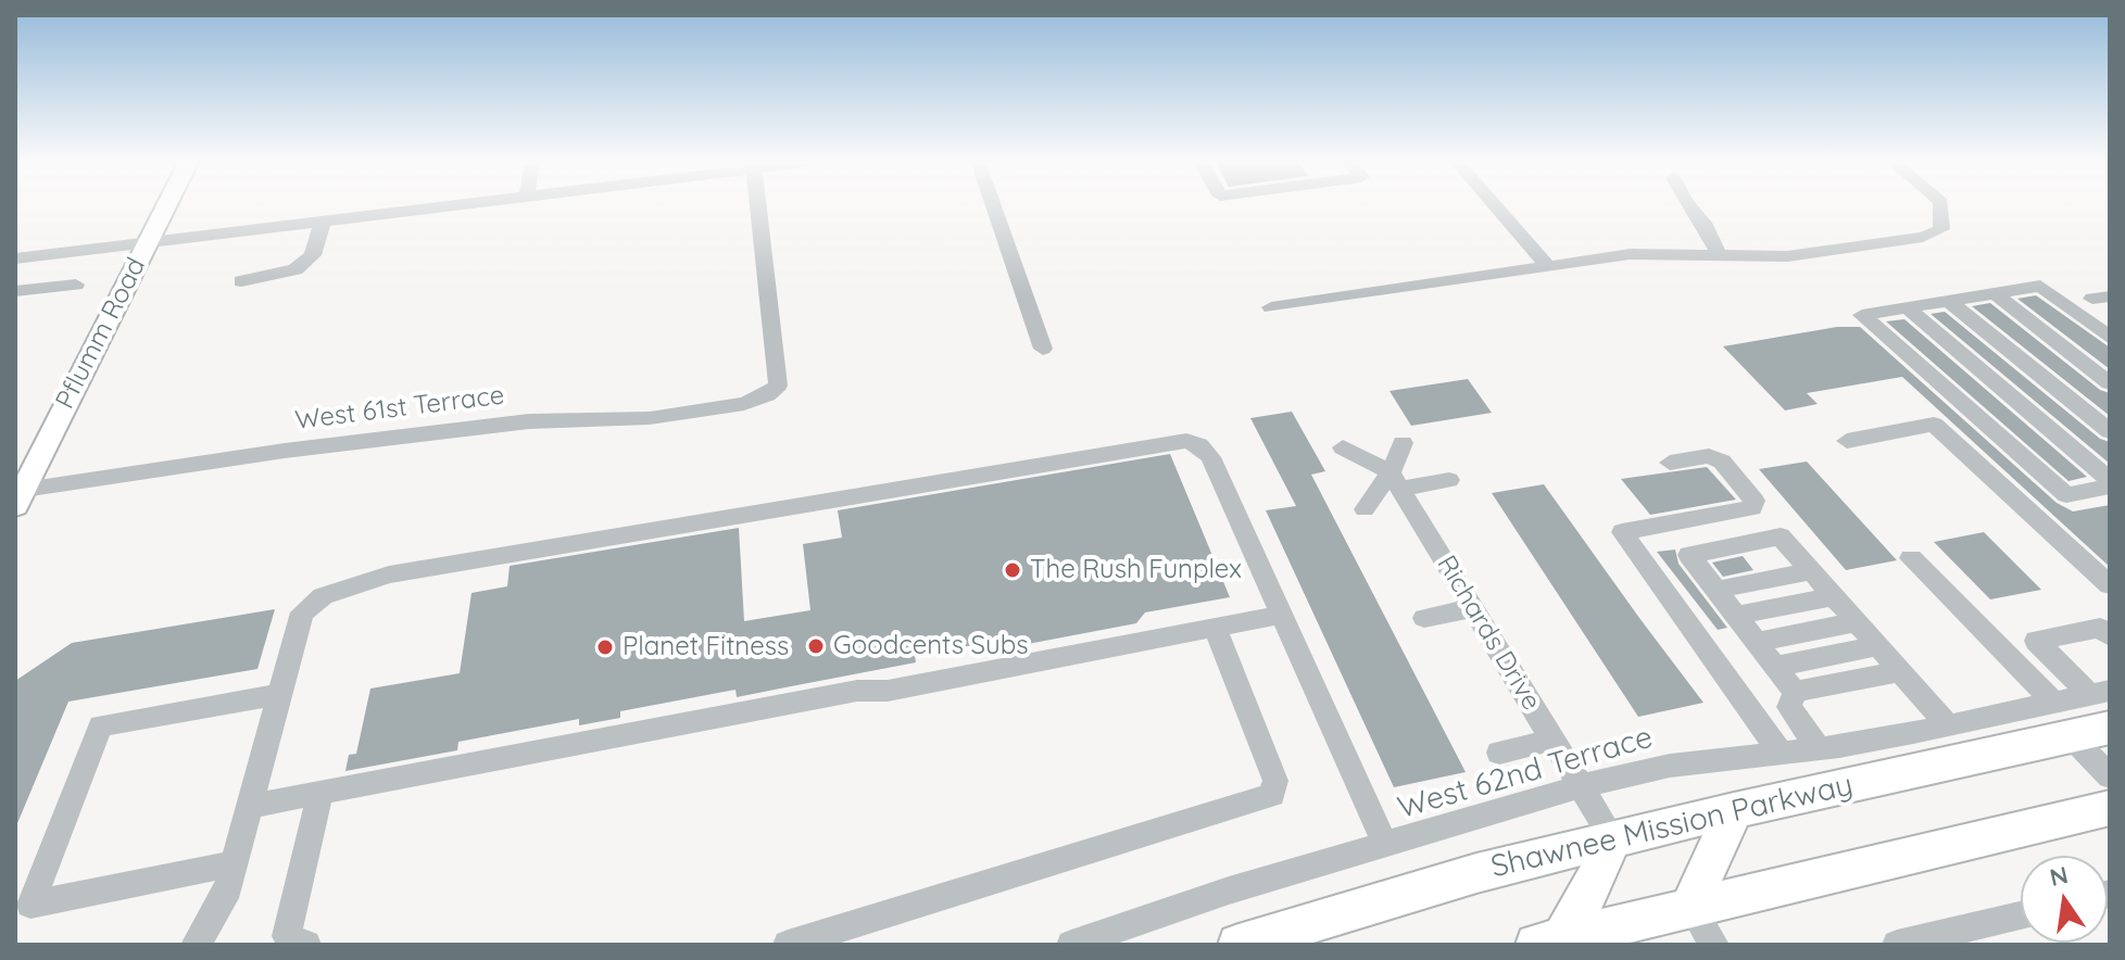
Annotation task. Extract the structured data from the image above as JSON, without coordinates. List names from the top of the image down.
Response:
{
  "streets": {
    "highway": ["Shawnee Mission Parkway"],
    "main road": ["Pflumm Road"],
    "street": ["West 61st Terrace", "Richards Drive", "West 62nd Terrace"]
  },
  "crossings": [
    ["Pflumm Road", "West 61st Terrace"],
    ["Richards Drive", "West 62nd Terrace"],
    ["Richards Drive", "Shawnee Mission Parkway"],
    ["West 62nd Terrace", "Shawnee Mission Parkway"]
  ],
  "places": ["The Rush Funplex", "Goodcents Subs", "Planet Fitness"],
  "north": "top"
}
